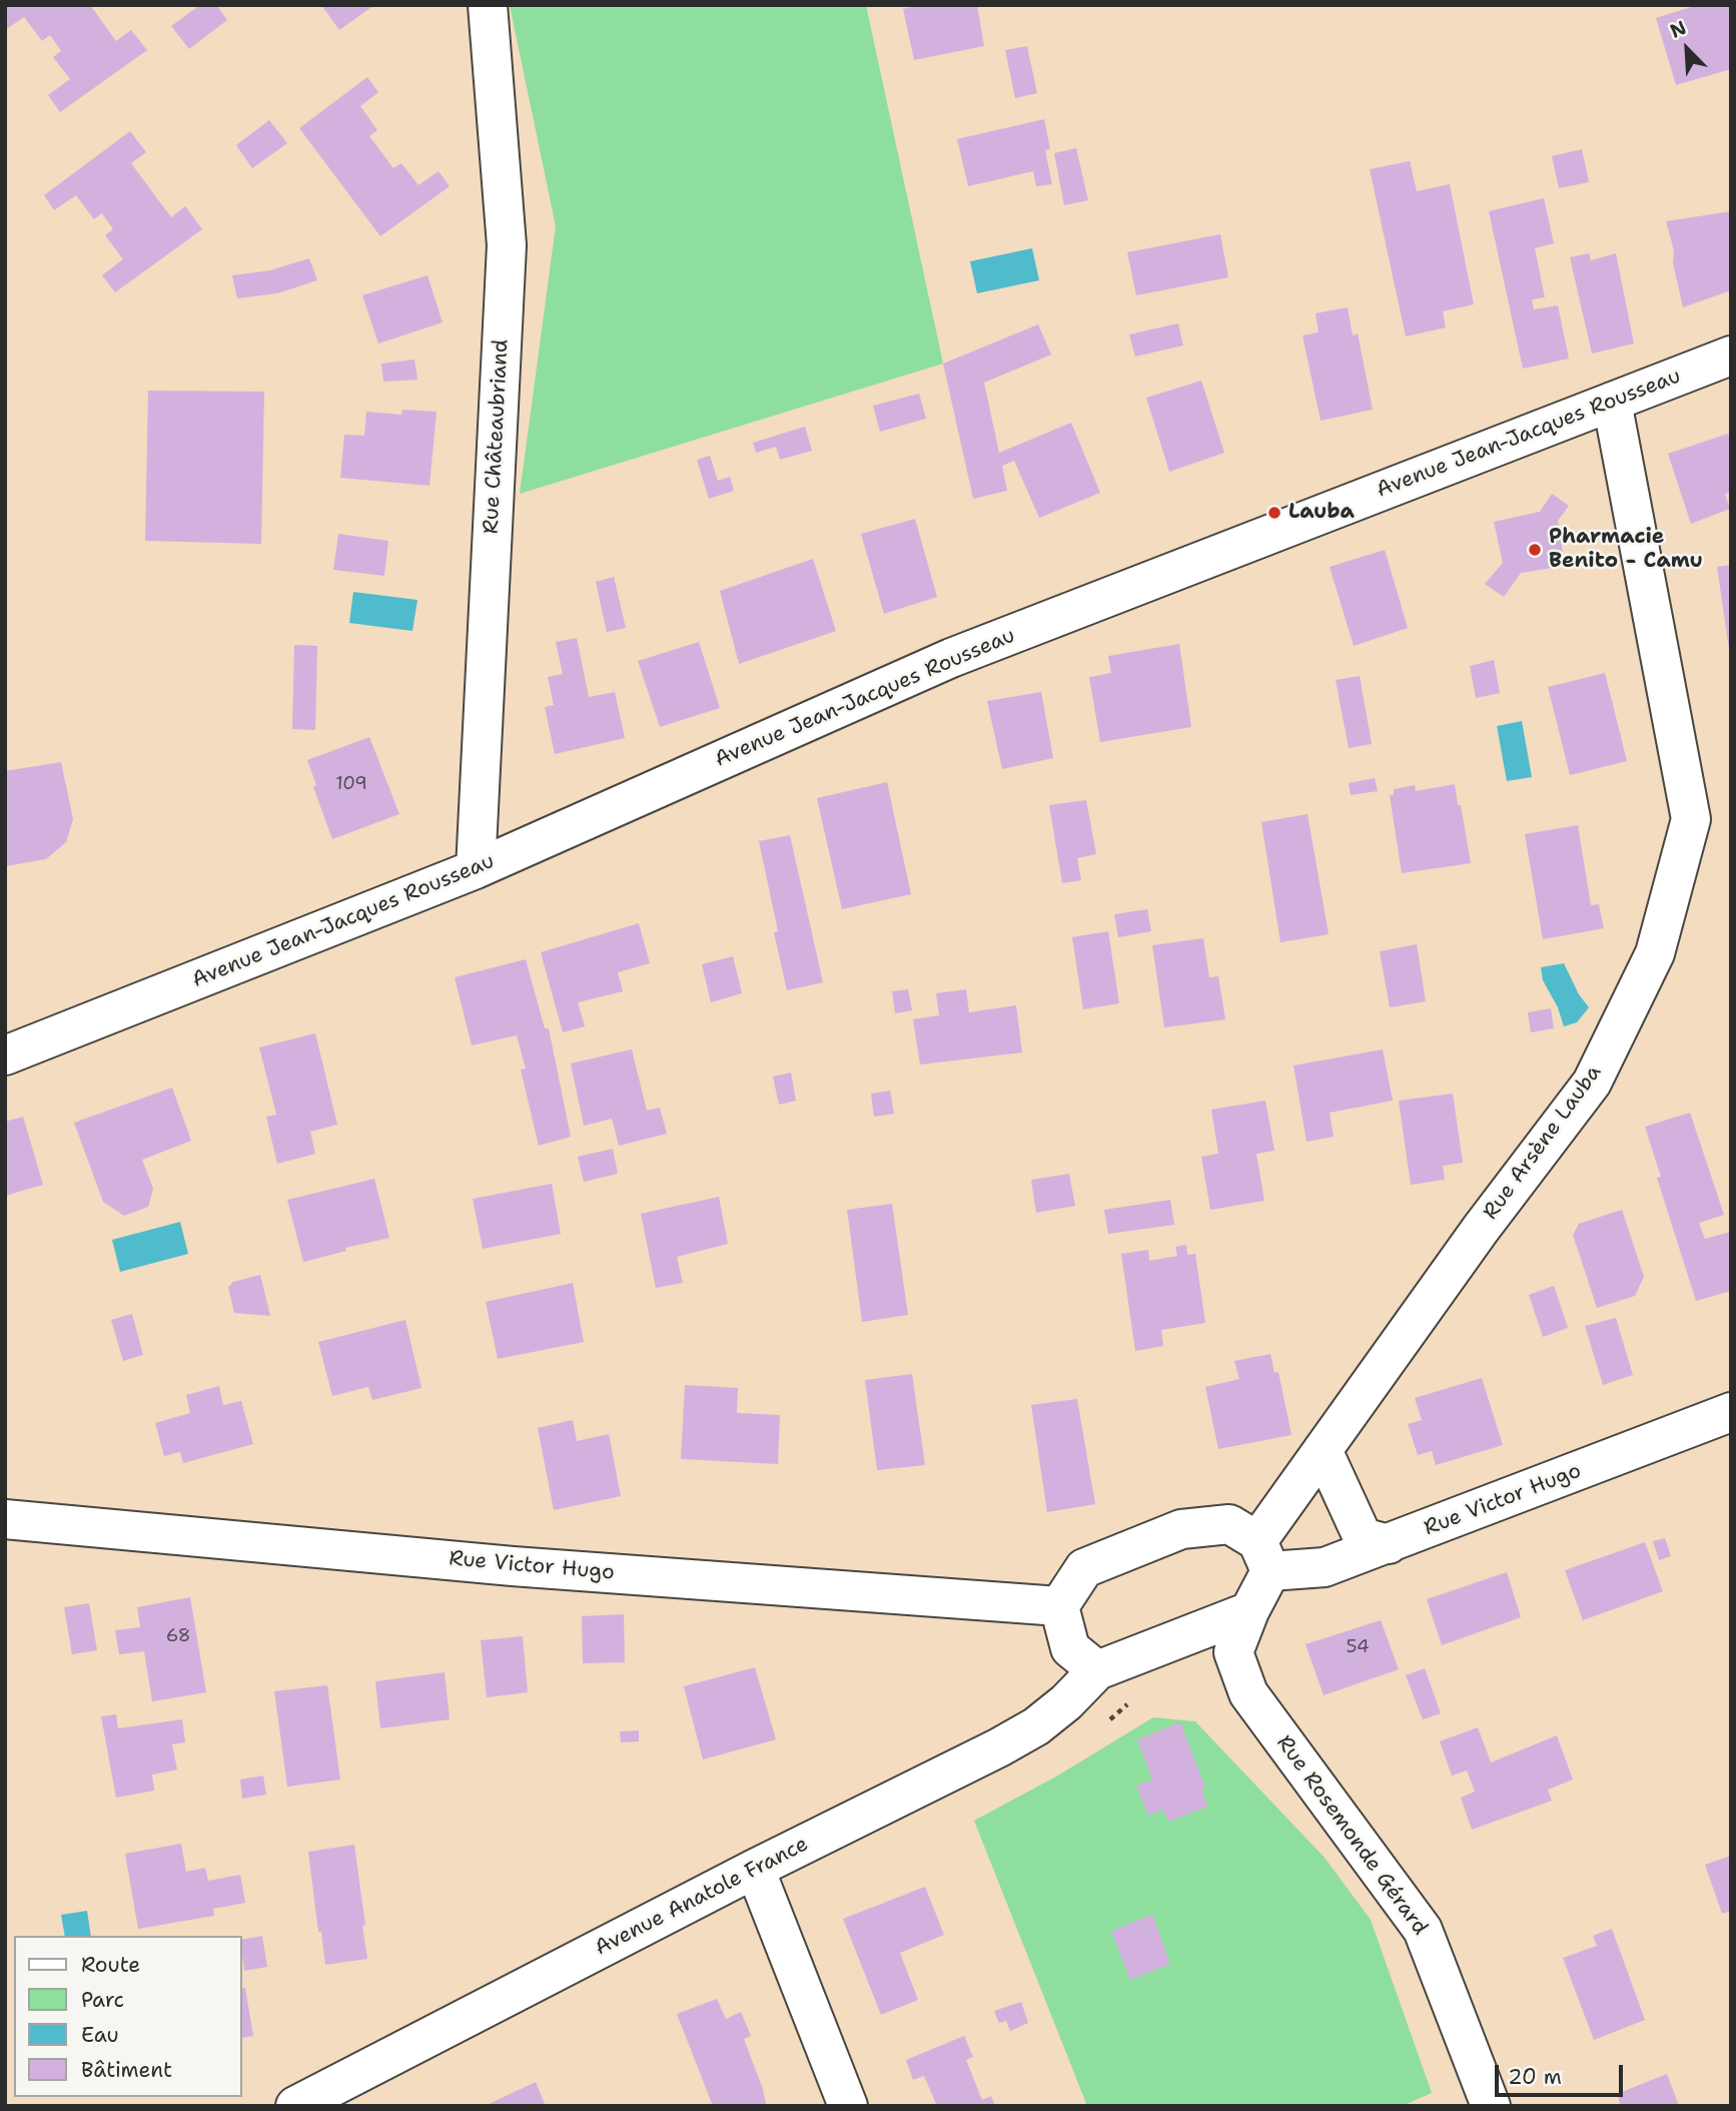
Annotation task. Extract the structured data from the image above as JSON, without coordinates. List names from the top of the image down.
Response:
{
  "streets": {
    "street": [
      "Avenue Jean-Jacques Rousseau",
      "Rue Châteaubriand",
      "Rue Arsène Lauba",
      "Rue Victor Hugo",
      "Rue Rosemonde Gérard",
      "Avenue Anatole France"
    ]
  },
  "crossings": [
    ["Avenue Jean-Jacques Rousseau", "Rue Châteaubriand"],
    ["Avenue Jean-Jacques Rousseau", "Rue Arsène Lauba"],
    ["Rue Arsène Lauba", "Rue Victor Hugo"],
    ["Rue Arsène Lauba", "Rue Rosemonde Gérard"],
    ["Rue Victor Hugo", "Rue Rosemonde Gérard"]
  ],
  "places": ["Lauba", "Pharmacie Benito - Camu"],
  "house_numbers": ["109", "68", "54"],
  "legend": [
    "Route",
    "Parc",
    "Eau",
    "Bâtiment"
  ],
  "scale_bar": "20 m",
  "north": "top left"
}
